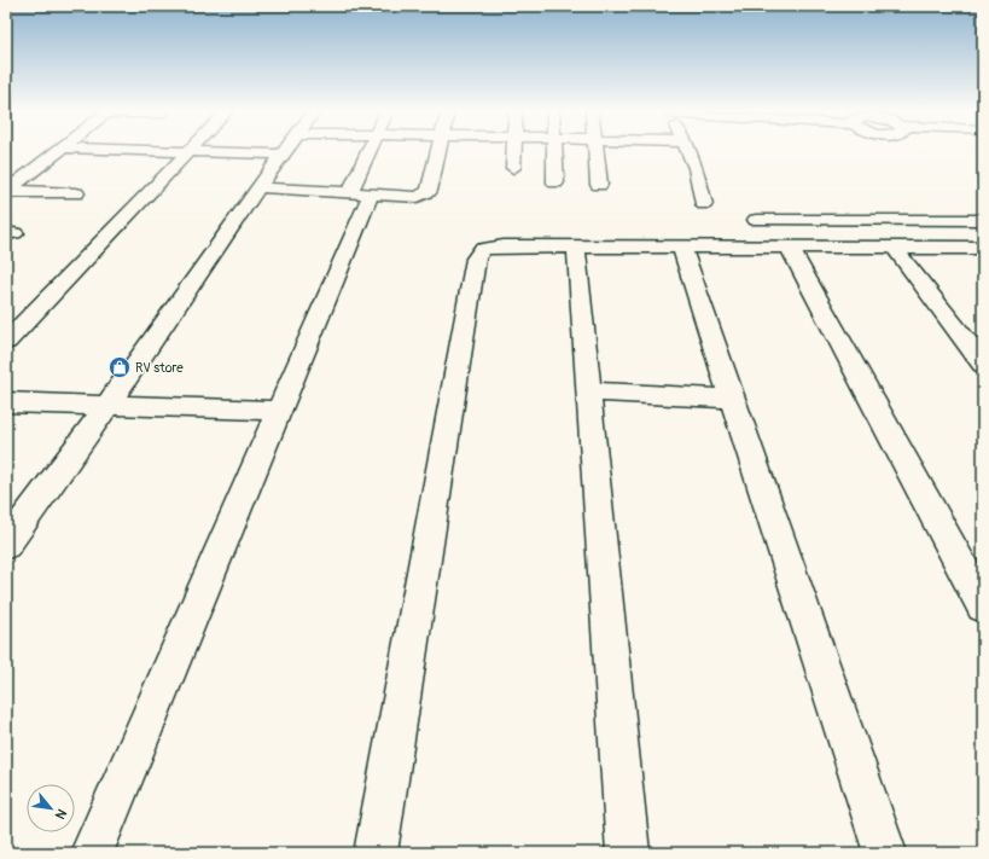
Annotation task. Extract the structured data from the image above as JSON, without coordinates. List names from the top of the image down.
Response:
{
  "places": {
    "shop": ["RV store"]
  },
  "north": "bottom right"
}
